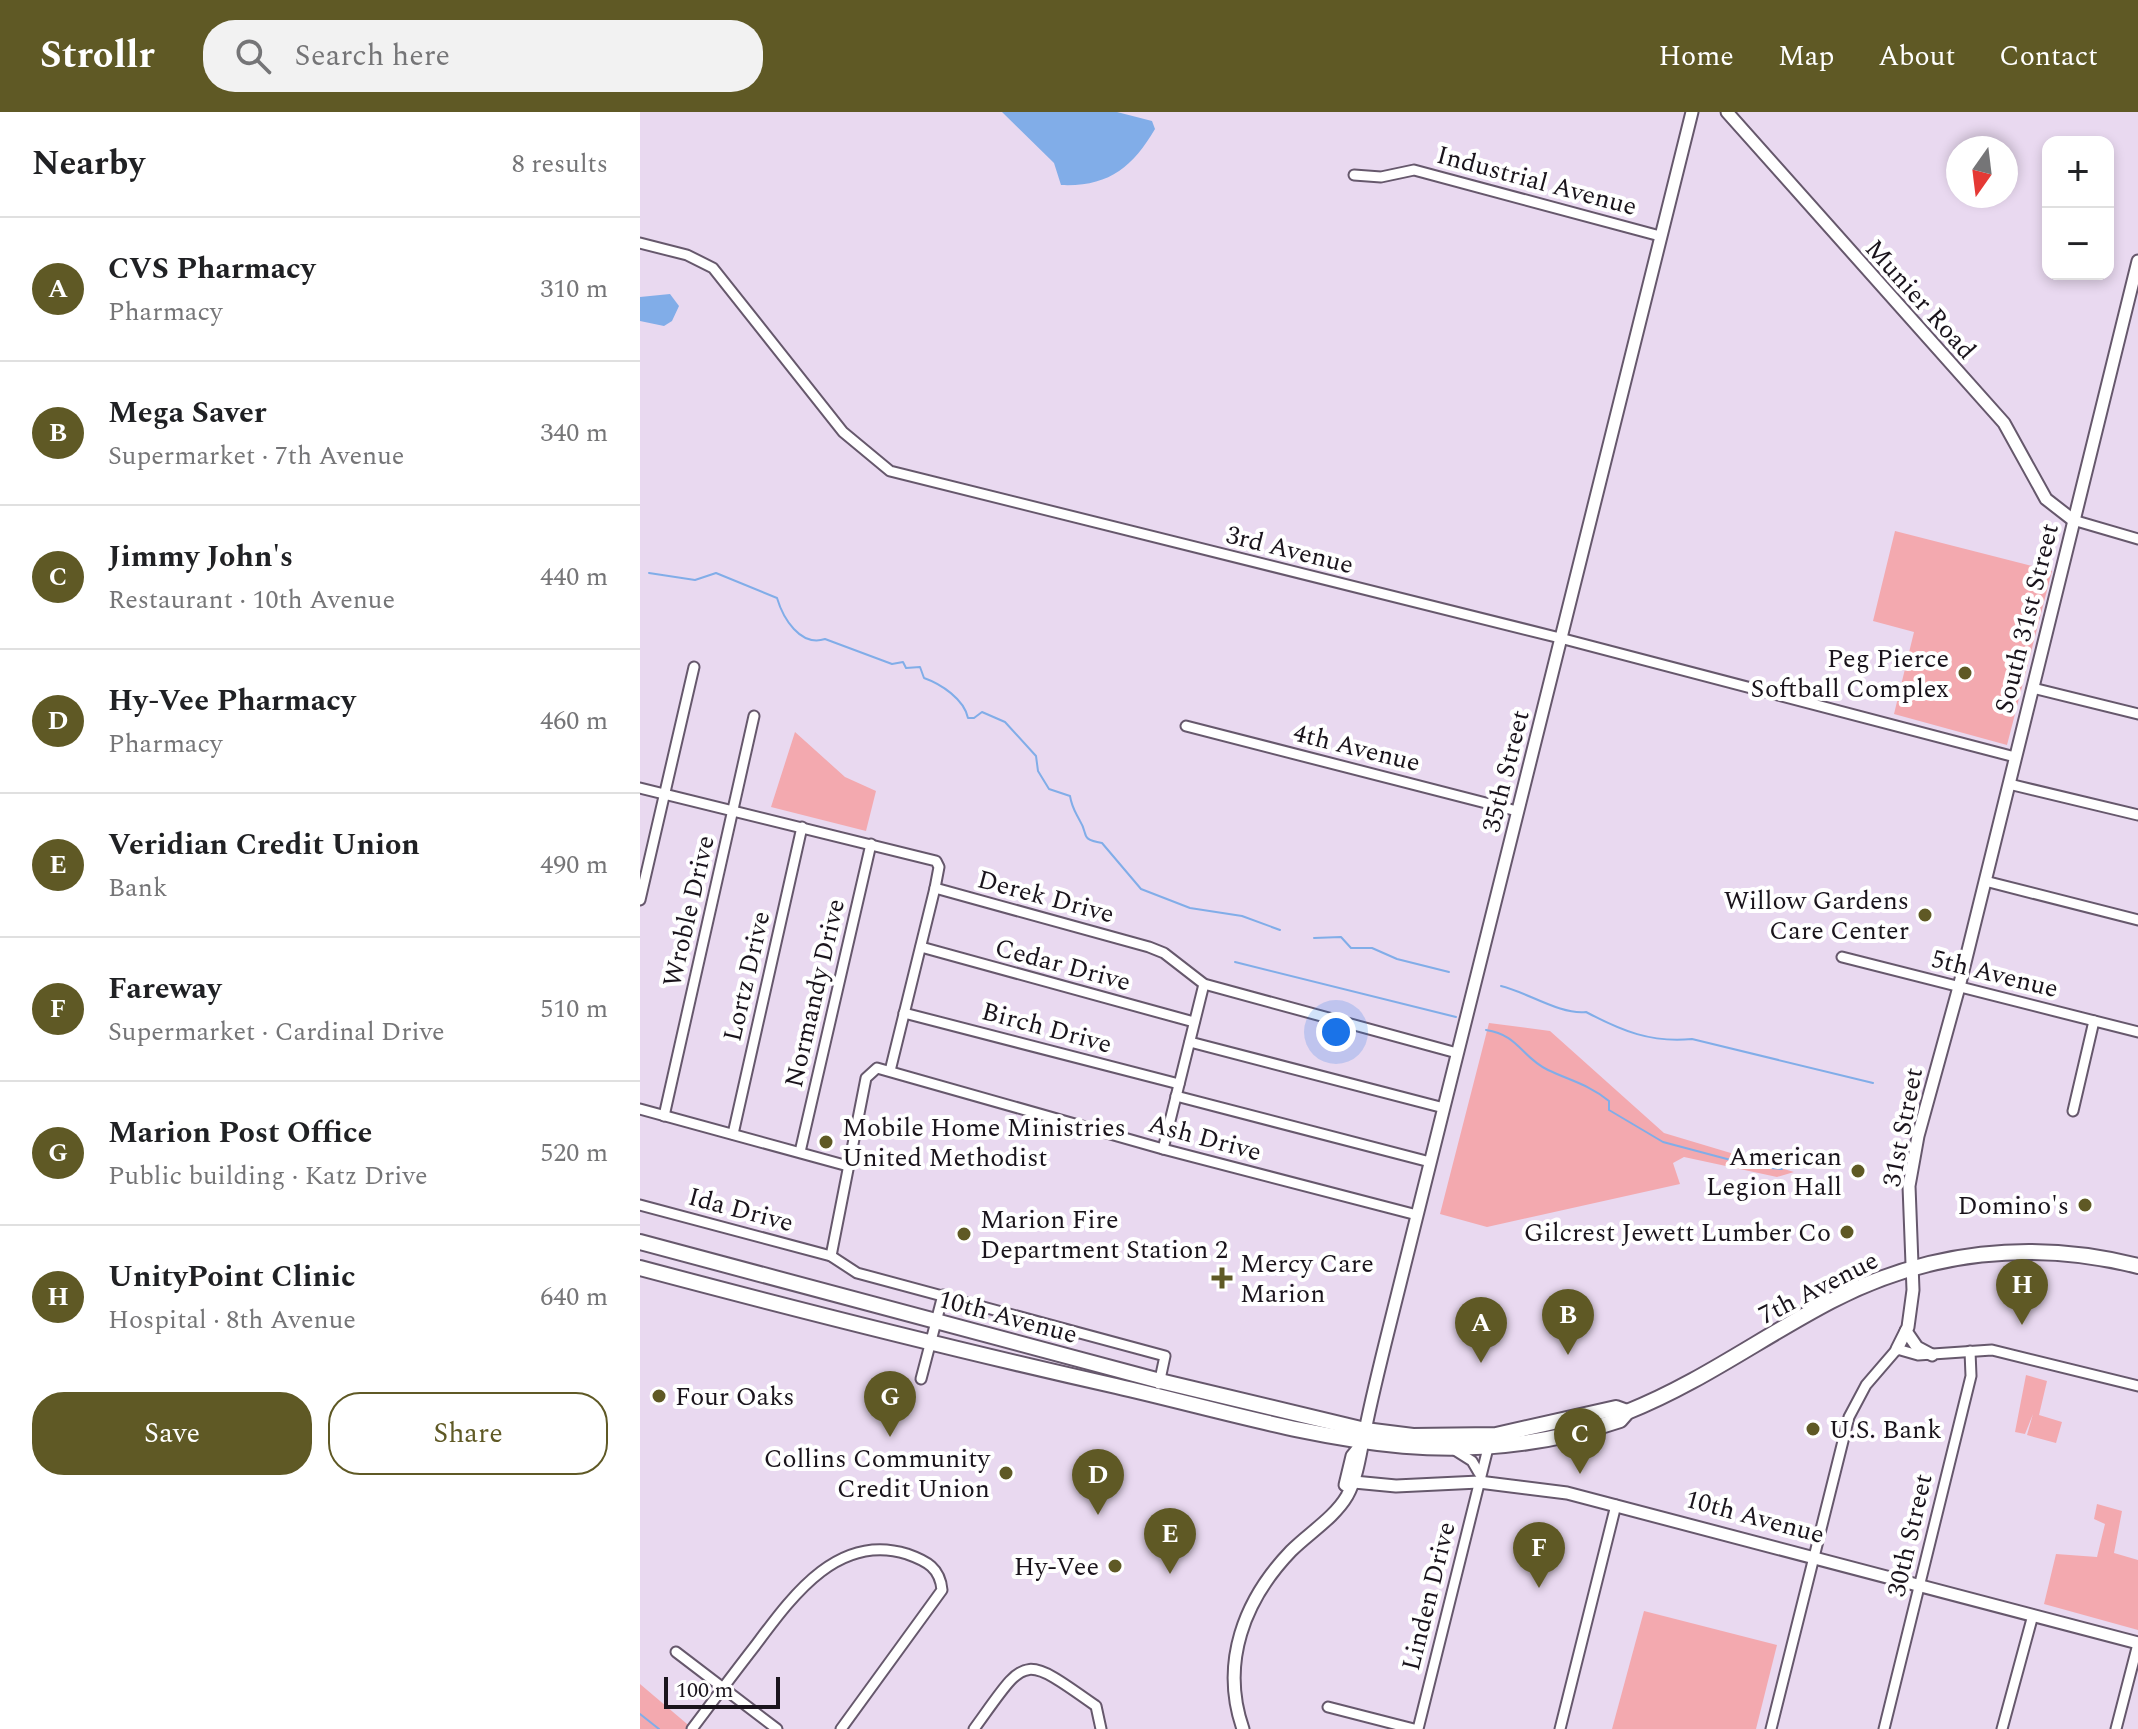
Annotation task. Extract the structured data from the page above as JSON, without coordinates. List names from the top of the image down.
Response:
{
  "streets": {
    "main road": ["7th Avenue", "10th Avenue"],
    "street": [
      "Industrial Avenue",
      "Munier Road",
      "3rd Avenue",
      "South 31st Street",
      "4th Avenue",
      "35th Street",
      "Derek Drive",
      "Wroble Drive",
      "Cedar Drive",
      "5th Avenue",
      "Lortz Drive",
      "Normandy Drive",
      "Birch Drive",
      "31st Street",
      "Ash Drive",
      "Ida Drive",
      "30th Street",
      "Linden Drive"
    ]
  },
  "crossings": [
    ["Industrial Avenue", "35th Street"],
    ["Munier Road", "South 31st Street"],
    ["3rd Avenue", "South 31st Street"],
    ["3rd Avenue", "35th Street"],
    ["South 31st Street", "5th Avenue"],
    ["South 31st Street", "31st Street"],
    ["4th Avenue", "35th Street"],
    ["35th Street", "Derek Drive"],
    ["35th Street", "Ash Drive"],
    ["35th Street", "7th Avenue"],
    ["35th Street", "10th Avenue"],
    ["5th Avenue", "31st Street"],
    ["31st Street", "7th Avenue"],
    ["31st Street", "10th Avenue"],
    ["Ida Drive", "10th Avenue"],
    ["7th Avenue", "10th Avenue"],
    ["7th Avenue", "Linden Drive"],
    ["10th Avenue", "30th Street"],
    ["10th Avenue", "Linden Drive"]
  ],
  "places": {
    "other": [
      "Peg Pierce Softball Complex",
      "Willow Gardens Care Center",
      "Mobile Home Ministries United Methodist",
      "American Legion Hall",
      "Domino's",
      "Gilcrest Jewett Lumber Co",
      "Marion Fire Department Station 2",
      "Four Oaks",
      "U.S. Bank",
      "Collins Community Credit Union",
      "Hy-Vee"
    ],
    "health": ["Mercy Care Marion"]
  },
  "scale_bar": "100 m",
  "north": "bottom",
  "page": {
    "header": "Strollr",
    "search": "Search here",
    "nav": [
      "Home",
      "Map",
      "About",
      "Contact"
    ],
    "heading": ["Nearby", "8 results"],
    "map_buttons": ["+", "−"],
    "list": [
      {
        "mark": "A",
        "name": "CVS Pharmacy",
        "note": "Pharmacy",
        "value": "310 m"
      },
      {
        "mark": "B",
        "name": "Mega Saver",
        "note": "Supermarket · 7th Avenue",
        "value": "340 m"
      },
      {
        "mark": "C",
        "name": "Jimmy John's",
        "note": "Restaurant · 10th Avenue",
        "value": "440 m"
      },
      {
        "mark": "D",
        "name": "Hy-Vee Pharmacy",
        "note": "Pharmacy",
        "value": "460 m"
      },
      {
        "mark": "E",
        "name": "Veridian Credit Union",
        "note": "Bank",
        "value": "490 m"
      },
      {
        "mark": "F",
        "name": "Fareway",
        "note": "Supermarket · Cardinal Drive",
        "value": "510 m"
      },
      {
        "mark": "G",
        "name": "Marion Post Office",
        "note": "Public building · Katz Drive",
        "value": "520 m"
      },
      {
        "mark": "H",
        "name": "UnityPoint Clinic",
        "note": "Hospital · 8th Avenue",
        "value": "640 m"
      }
    ],
    "pins": [
      "H",
      "B",
      "A",
      "G",
      "C",
      "D",
      "E",
      "F"
    ],
    "buttons": ["Save", "Share"],
    "scale": "100 m"
  }
}
